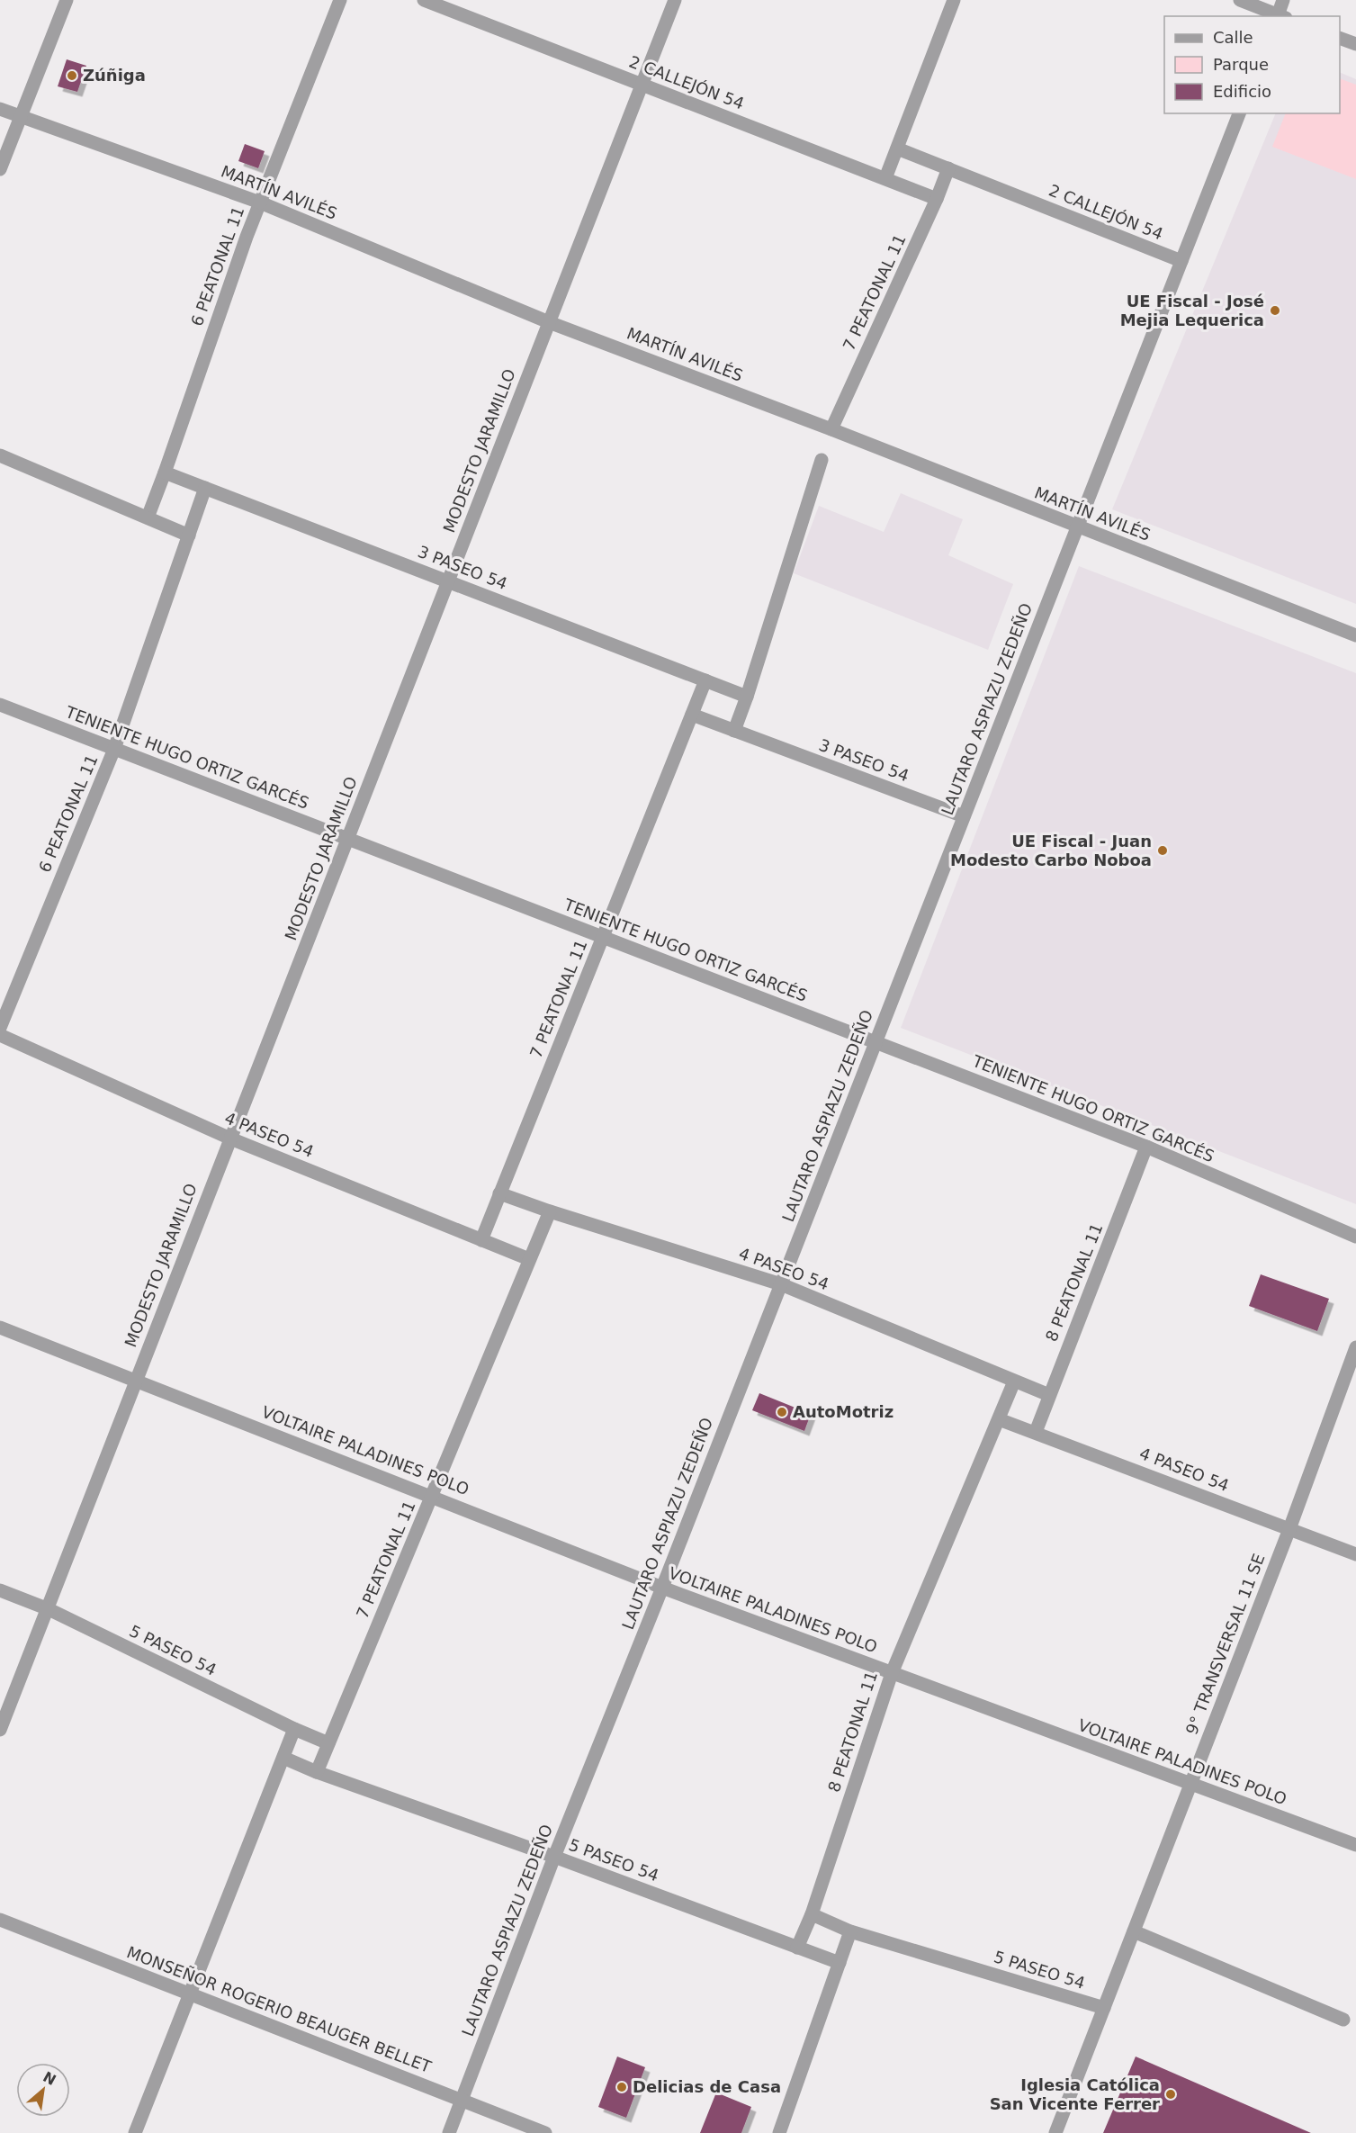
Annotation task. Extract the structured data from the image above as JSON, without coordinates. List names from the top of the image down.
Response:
{
  "streets": {
    "street": [
      "2 CALLEJÓN 54",
      "MARTÍN AVILÉS",
      "6 PEATONAL 11",
      "7 PEATONAL 11",
      "MODESTO JARAMILLO",
      "3 PASEO 54",
      "LAUTARO ASPIAZU ZEDEÑO",
      "TENIENTE HUGO ORTIZ GARCÉS",
      "4 PASEO 54",
      "8 PEATONAL 11",
      "VOLTAIRE PALADINES POLO",
      "9° TRANSVERSAL 11 SE",
      "5 PASEO 54",
      "MONSEÑOR ROGERIO BEAUGER BELLET"
    ]
  },
  "crossings": [
    ["2 CALLEJÓN 54", "7 PEATONAL 11"],
    ["2 CALLEJÓN 54", "MODESTO JARAMILLO"],
    ["2 CALLEJÓN 54", "LAUTARO ASPIAZU ZEDEÑO"],
    ["MARTÍN AVILÉS", "6 PEATONAL 11"],
    ["MARTÍN AVILÉS", "7 PEATONAL 11"],
    ["MARTÍN AVILÉS", "MODESTO JARAMILLO"],
    ["MARTÍN AVILÉS", "LAUTARO ASPIAZU ZEDEÑO"],
    ["6 PEATONAL 11", "3 PASEO 54"],
    ["6 PEATONAL 11", "TENIENTE HUGO ORTIZ GARCÉS"],
    ["7 PEATONAL 11", "3 PASEO 54"],
    ["7 PEATONAL 11", "TENIENTE HUGO ORTIZ GARCÉS"],
    ["7 PEATONAL 11", "4 PASEO 54"],
    ["7 PEATONAL 11", "VOLTAIRE PALADINES POLO"],
    ["7 PEATONAL 11", "5 PASEO 54"],
    ["MODESTO JARAMILLO", "3 PASEO 54"],
    ["MODESTO JARAMILLO", "TENIENTE HUGO ORTIZ GARCÉS"],
    ["MODESTO JARAMILLO", "4 PASEO 54"],
    ["MODESTO JARAMILLO", "VOLTAIRE PALADINES POLO"],
    ["MODESTO JARAMILLO", "5 PASEO 54"],
    ["3 PASEO 54", "LAUTARO ASPIAZU ZEDEÑO"],
    ["LAUTARO ASPIAZU ZEDEÑO", "TENIENTE HUGO ORTIZ GARCÉS"],
    ["LAUTARO ASPIAZU ZEDEÑO", "4 PASEO 54"],
    ["LAUTARO ASPIAZU ZEDEÑO", "VOLTAIRE PALADINES POLO"],
    ["LAUTARO ASPIAZU ZEDEÑO", "5 PASEO 54"],
    ["LAUTARO ASPIAZU ZEDEÑO", "MONSEÑOR ROGERIO BEAUGER BELLET"],
    ["TENIENTE HUGO ORTIZ GARCÉS", "8 PEATONAL 11"],
    ["4 PASEO 54", "8 PEATONAL 11"],
    ["4 PASEO 54", "9° TRANSVERSAL 11 SE"],
    ["8 PEATONAL 11", "VOLTAIRE PALADINES POLO"],
    ["8 PEATONAL 11", "5 PASEO 54"],
    ["VOLTAIRE PALADINES POLO", "9° TRANSVERSAL 11 SE"],
    ["9° TRANSVERSAL 11 SE", "5 PASEO 54"]
  ],
  "places": [
    "Zúñiga",
    "UE Fiscal - José Mejia Lequerica",
    "UE Fiscal - Juan Modesto Carbo Noboa",
    "AutoMotriz",
    "Delicias de Casa",
    "Iglesia Católica San Vicente Ferrer"
  ],
  "legend": ["Calle", "Parque", "Edificio"],
  "north": "top right"
}
